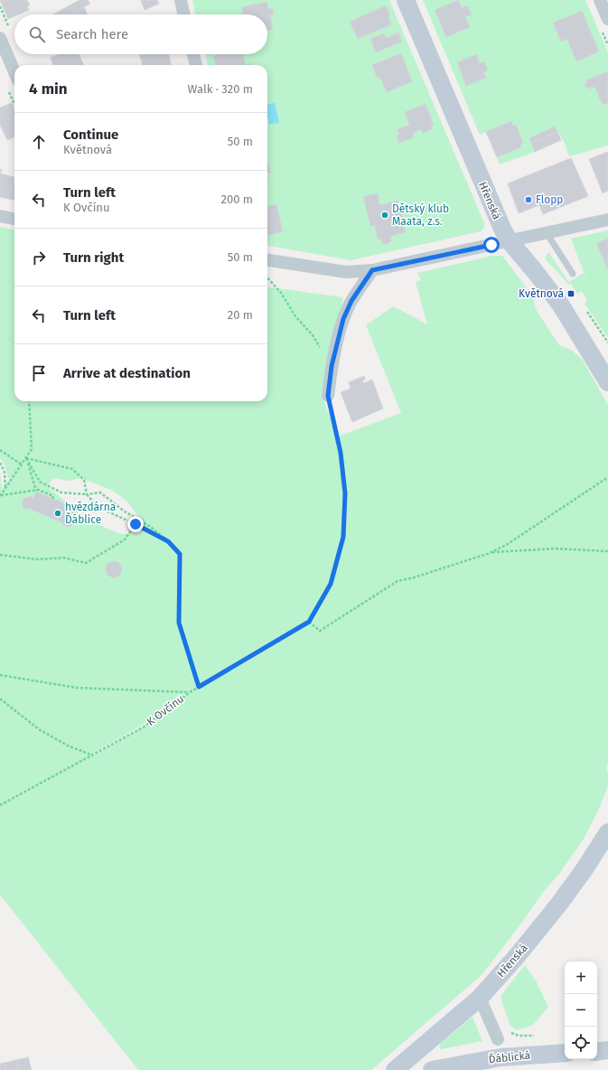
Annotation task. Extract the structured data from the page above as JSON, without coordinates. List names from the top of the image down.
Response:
{
  "streets": {
    "street": ["Hřenská", "Ďáblická"],
    "path": ["K Ovčínu"]
  },
  "places": {
    "other": ["Flopp", "Dětský klub Maata, z.s.", "hvězdárna Ďáblice"],
    "transit": ["Květnová"]
  },
  "page": {
    "search": "Search here",
    "heading": ["4 min", "Walk · 320 m"],
    "list": [
      ["Continue", "Květnová", "50 m"],
      ["Turn left", "K Ovčínu", "200 m"],
      ["Turn right", "50 m"],
      ["Turn left", "20 m"],
      "Arrive at destination"
    ],
    "map_buttons": ["+", "−"]
  }
}
